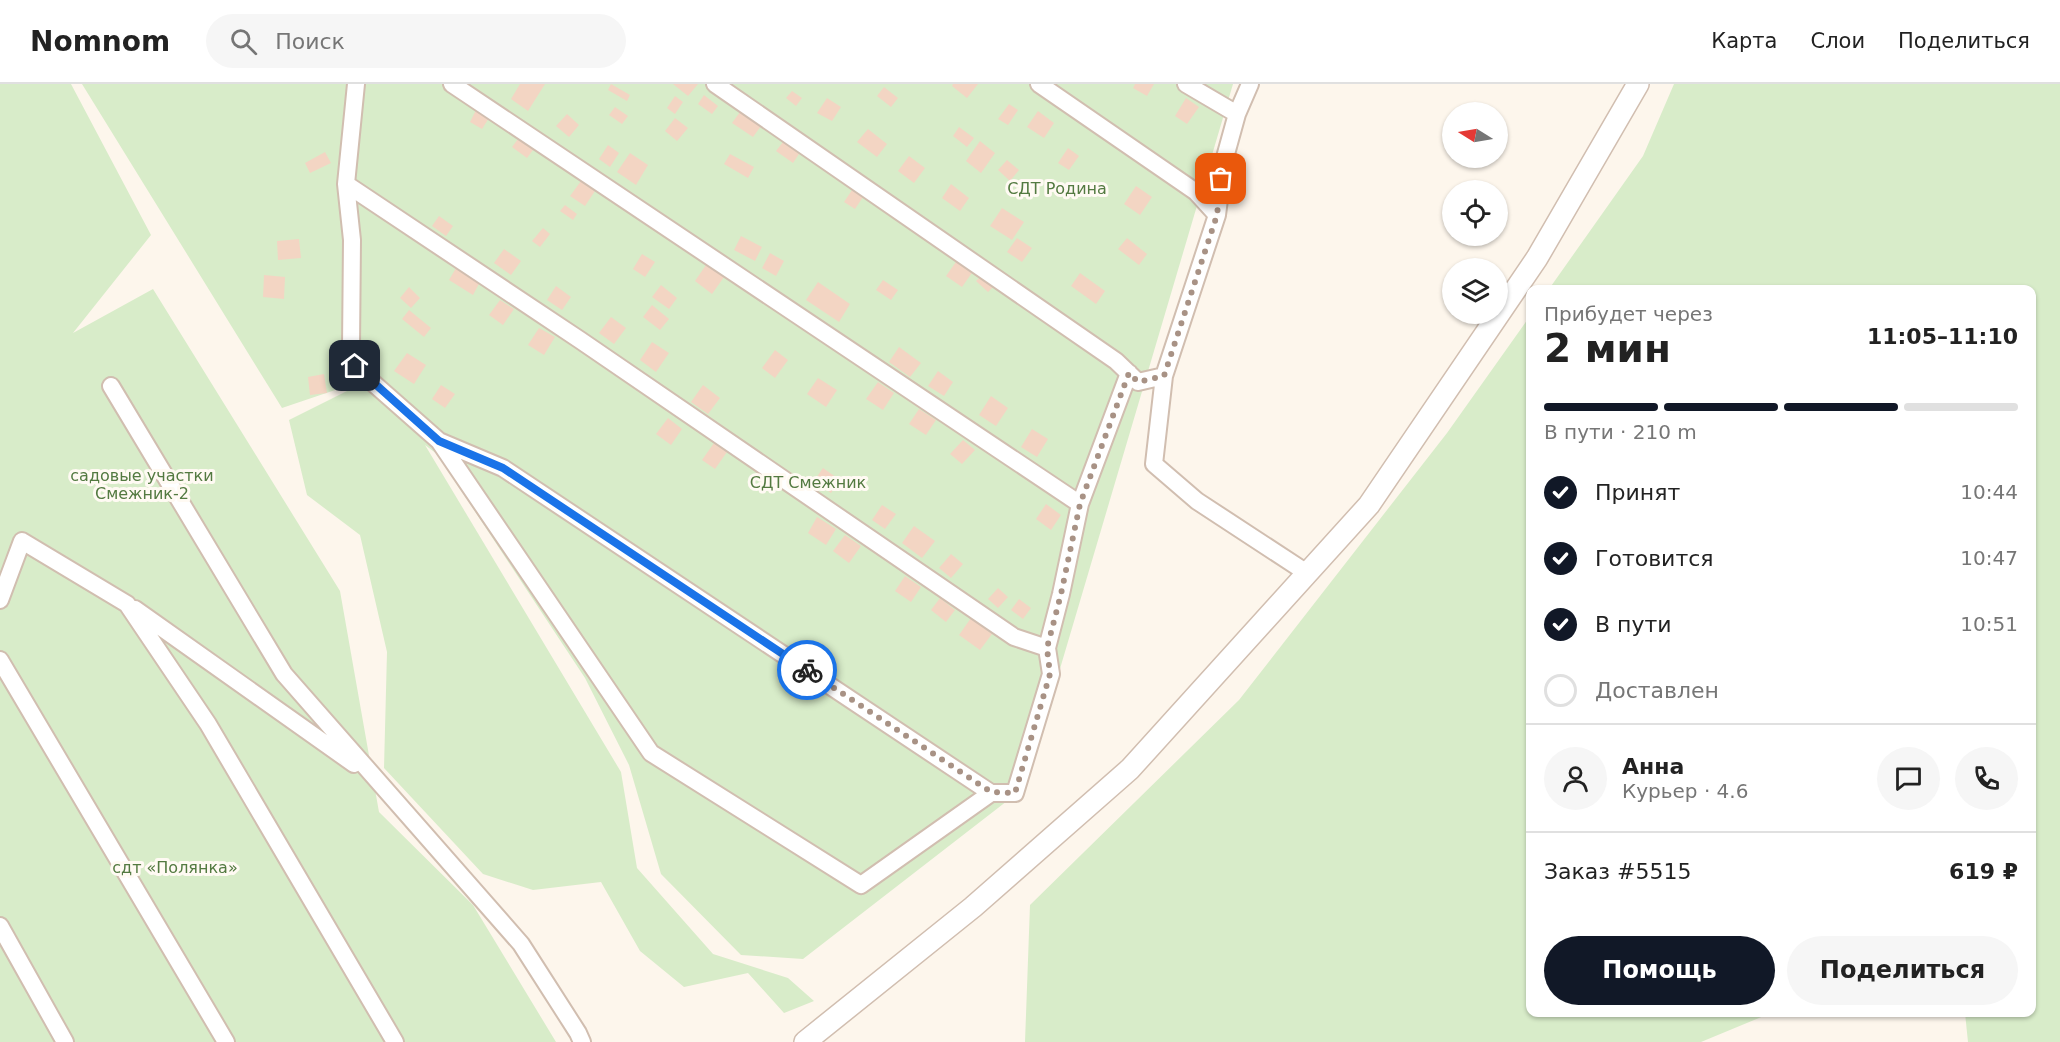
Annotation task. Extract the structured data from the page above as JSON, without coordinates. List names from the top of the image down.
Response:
{
  "parks": [
    "СДТ Родина",
    "садовые участки Смежник-2",
    "СДТ Смежник",
    "сдт «Полянка»"
  ],
  "north": "left",
  "page": {
    "header": "Nomnom",
    "search": "Поиск",
    "nav": ["Карта", "Слои", "Поделиться"],
    "heading": ["2 мин", "Прибудет через", "11:05–11:10"],
    "panel": [
      "Анна",
      "Курьер · 4.6",
      "Заказ #5515",
      "619 ₽"
    ],
    "bar": "В пути · 210 m",
    "list": [
      ["Принят", "10:44"],
      ["Готовится", "10:47"],
      ["В пути", "10:51"],
      "Доставлен"
    ],
    "buttons": ["Помощь", "Поделиться"]
  }
}
